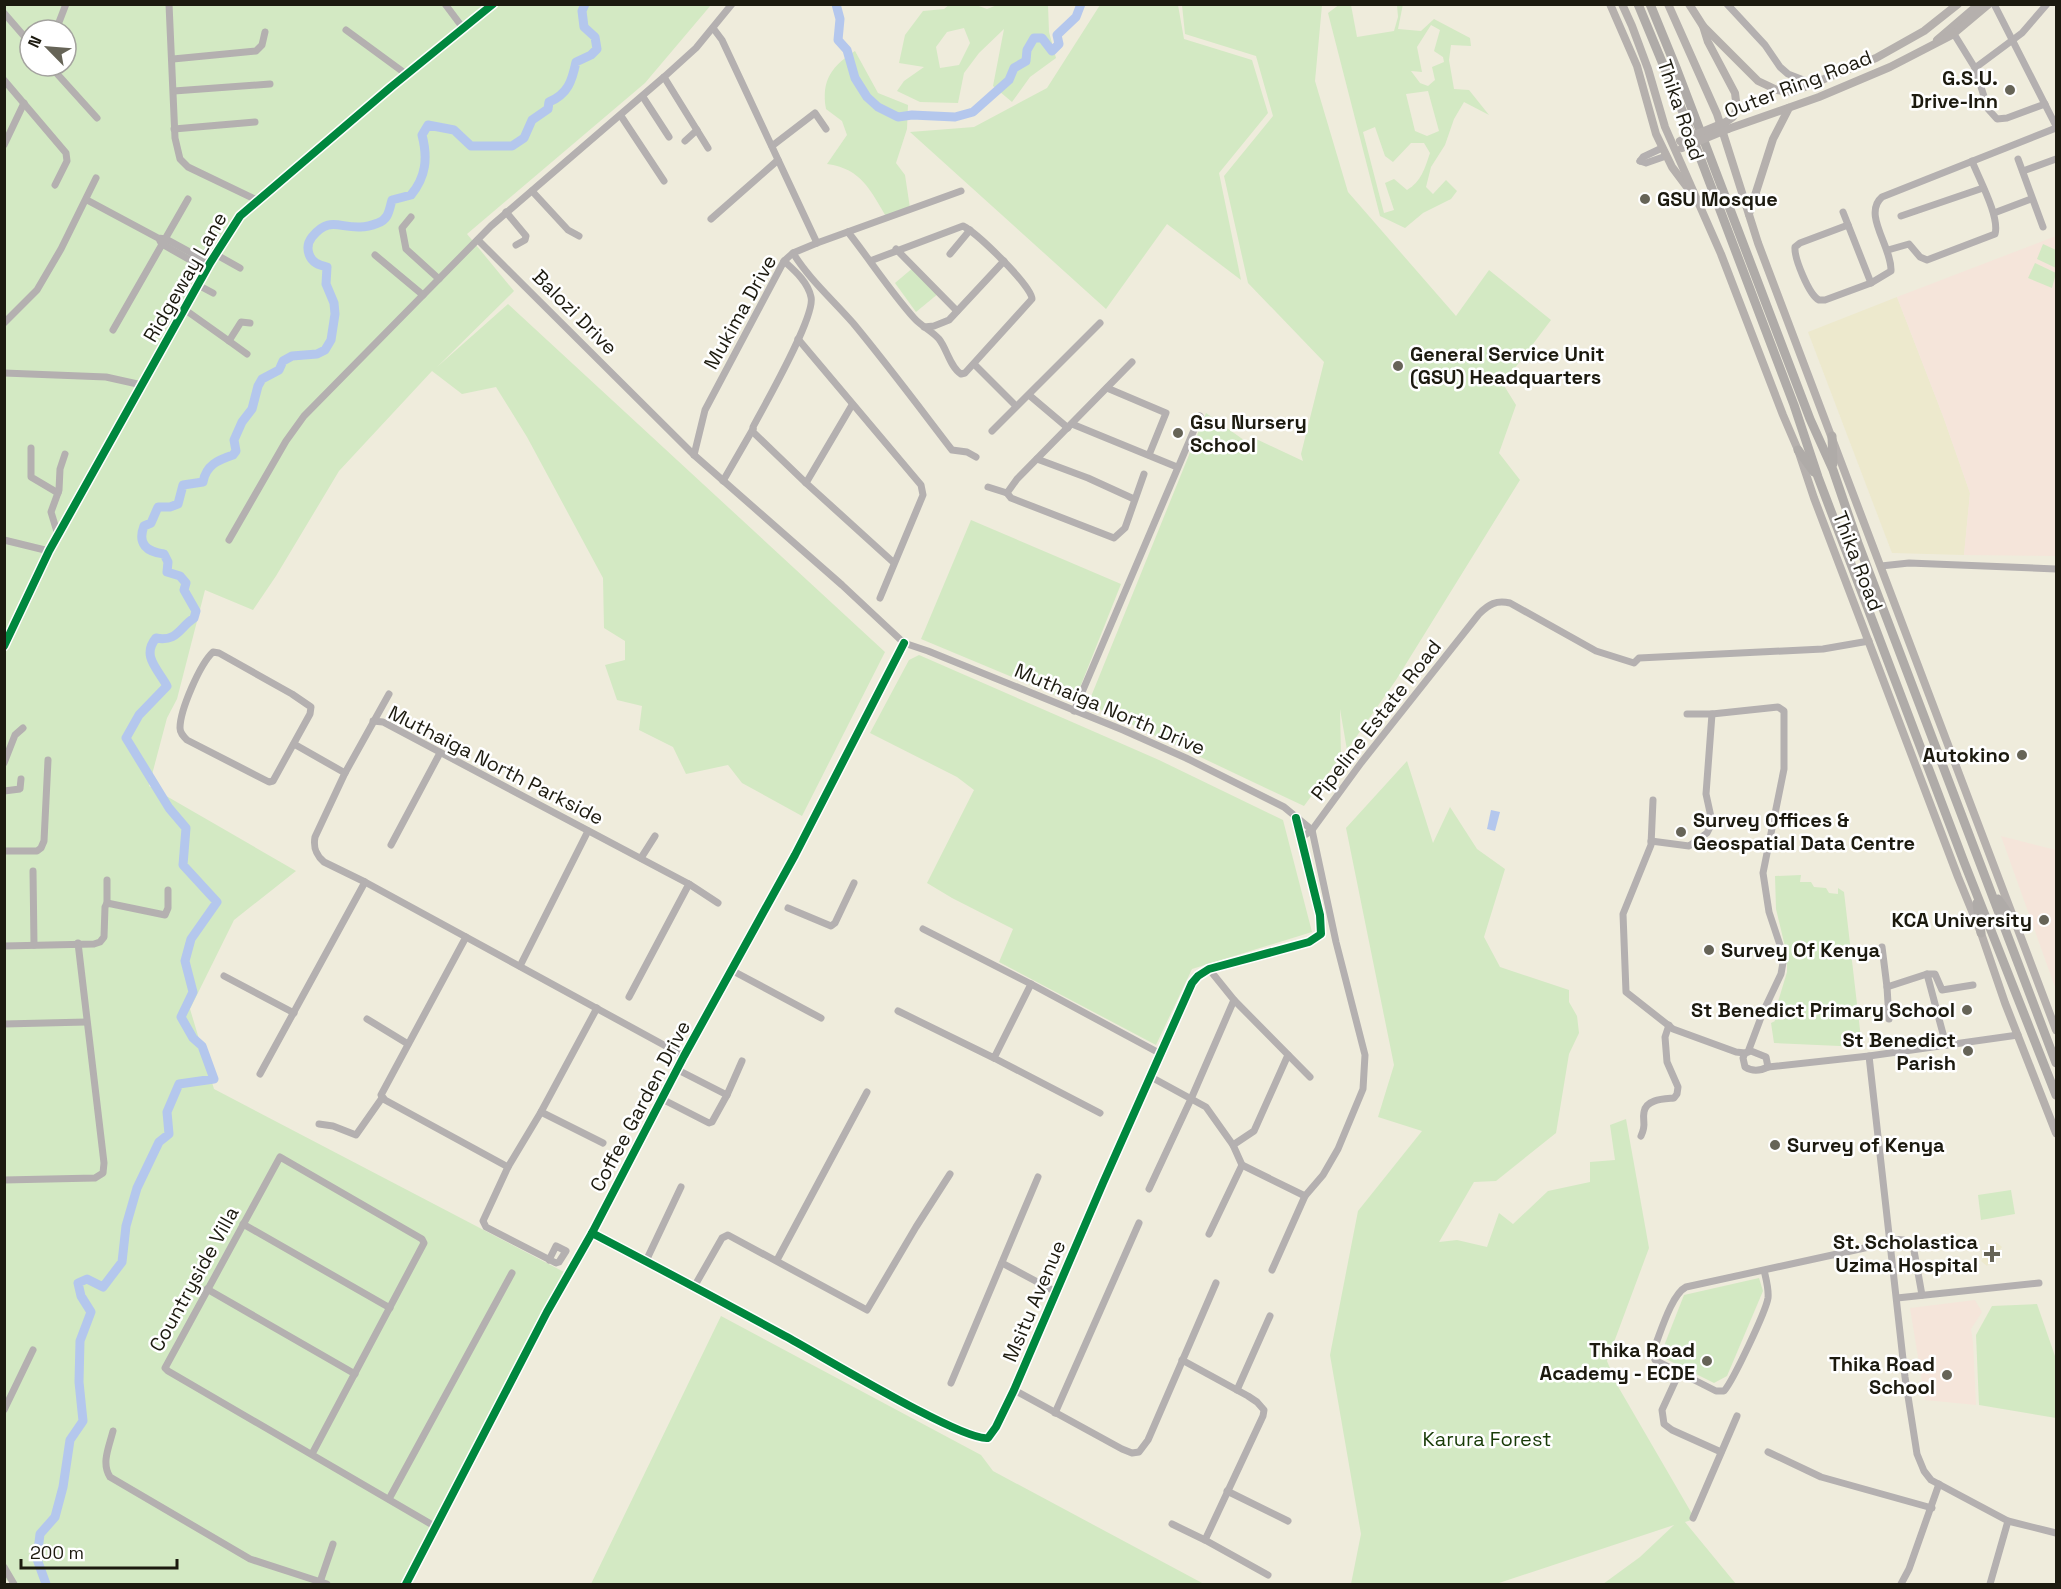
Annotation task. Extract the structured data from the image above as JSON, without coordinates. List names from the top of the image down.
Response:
{
  "streets": {
    "highway": ["Thika Road"],
    "main road": ["Outer Ring Road"],
    "street": [
      "Ridgeway Lane",
      "Balozi Drive",
      "Mukima Drive",
      "Muthaiga North Drive",
      "Pipeline Estate Road",
      "Muthaiga North Parkside",
      "Coffee Garden Drive",
      "Countryside Villa",
      "Msitu Avenue"
    ]
  },
  "crossings": [
    ["Outer Ring Road", "Thika Road"],
    ["Thika Road", "Pipeline Estate Road"],
    ["Balozi Drive", "Mukima Drive"],
    ["Balozi Drive", "Muthaiga North Drive"],
    ["Balozi Drive", "Coffee Garden Drive"],
    ["Muthaiga North Drive", "Coffee Garden Drive"],
    ["Muthaiga North Parkside", "Coffee Garden Drive"],
    ["Coffee Garden Drive", "Countryside Villa"],
    ["Coffee Garden Drive", "Msitu Avenue"]
  ],
  "parks": ["Karura Forest"],
  "places": {
    "other": [
      "G.S.U. Drive-Inn",
      "GSU Mosque",
      "General Service Unit (GSU) Headquarters",
      "Gsu Nursery School",
      "Autokino",
      "Survey Offices & Geospatial Data Centre",
      "KCA University",
      "Survey Of Kenya",
      "St Benedict Primary School",
      "St Benedict Parish",
      "Survey of Kenya",
      "Thika Road Academy - ECDE",
      "Thika Road School"
    ],
    "health": ["St. Scholastica Uzima Hospital"]
  },
  "scale_bar": "200 m",
  "north": "top left"
}
